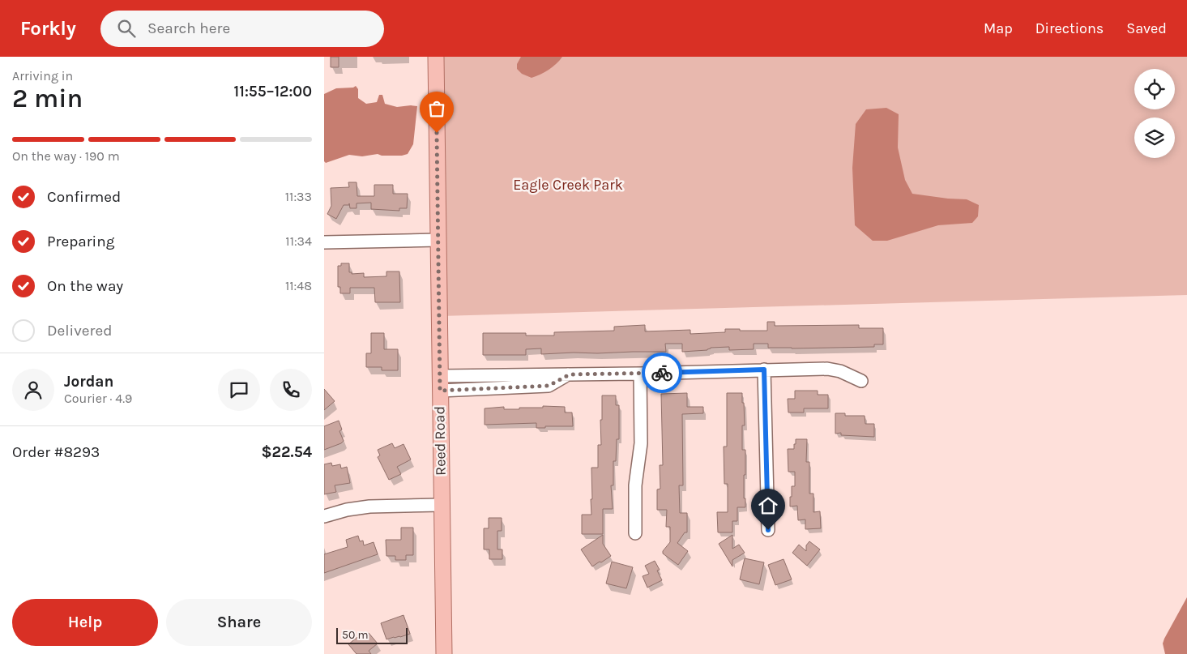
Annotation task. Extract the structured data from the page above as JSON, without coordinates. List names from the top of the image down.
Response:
{
  "streets": {
    "main road": ["Reed Road"]
  },
  "parks": ["Eagle Creek Park"],
  "scale_bar": "50 m",
  "page": {
    "header": "Forkly",
    "search": "Search here",
    "nav": ["Map", "Directions", "Saved"],
    "heading": ["2 min", "Arriving in", "11:55–12:00"],
    "panel": [
      "Jordan",
      "Courier · 4.9",
      "Order #8293",
      "$22.54"
    ],
    "bar": "On the way · 190 m",
    "list": [
      ["Confirmed", "11:33"],
      ["Preparing", "11:34"],
      ["On the way", "11:48"],
      "Delivered"
    ],
    "buttons": ["Help", "Share"],
    "scale": "50 m"
  }
}
